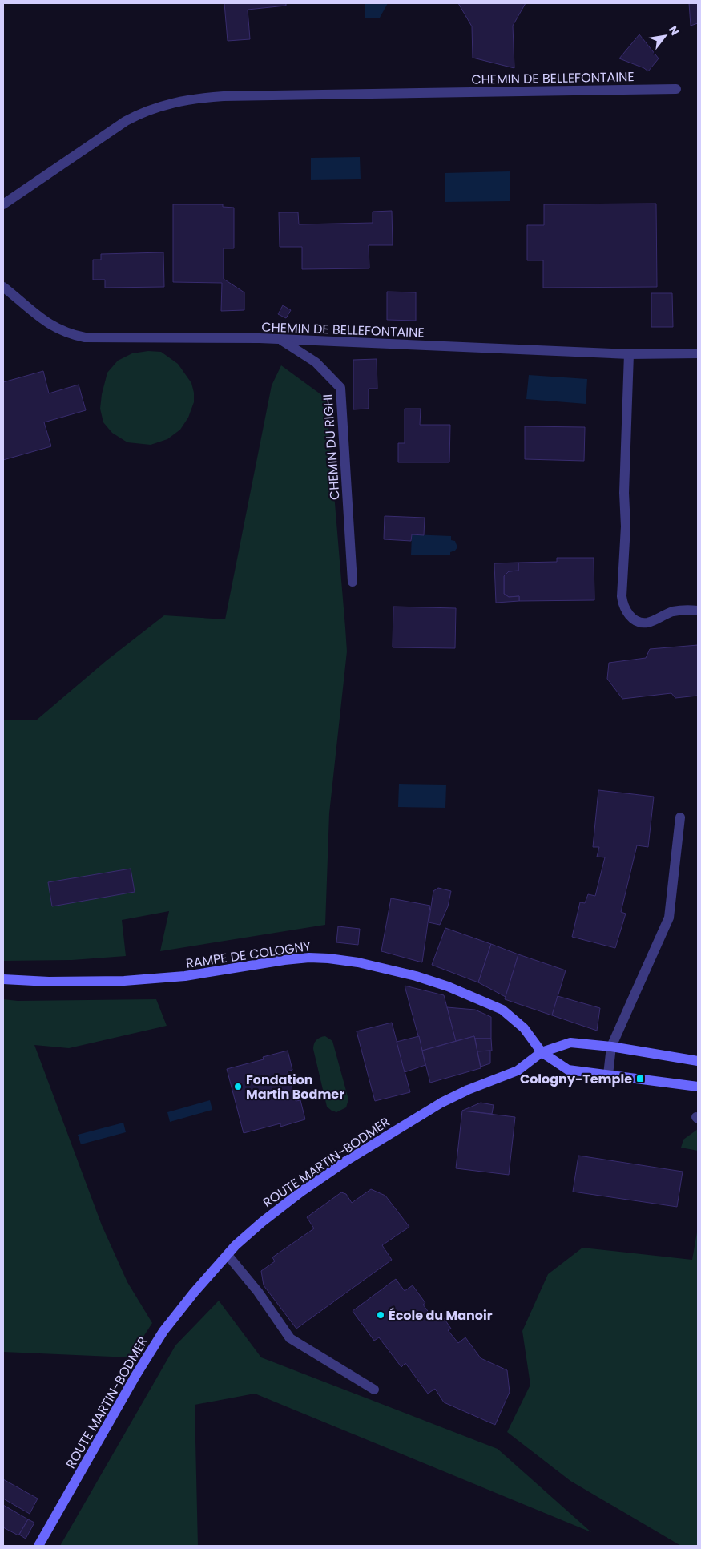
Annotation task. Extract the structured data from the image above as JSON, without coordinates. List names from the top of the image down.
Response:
{
  "streets": {
    "street": [
      "CHEMIN DE BELLEFONTAINE",
      "CHEMIN DU RIGHI",
      "RAMPE DE COLOGNY",
      "ROUTE MARTIN-BODMER"
    ]
  },
  "crossings": [
    ["CHEMIN DE BELLEFONTAINE", "CHEMIN DU RIGHI"],
    ["RAMPE DE COLOGNY", "ROUTE MARTIN-BODMER"]
  ],
  "places": {
    "transit": ["Cologny-Temple"],
    "other": ["Fondation Martin Bodmer", "École du Manoir"]
  },
  "north": "top right"
}
